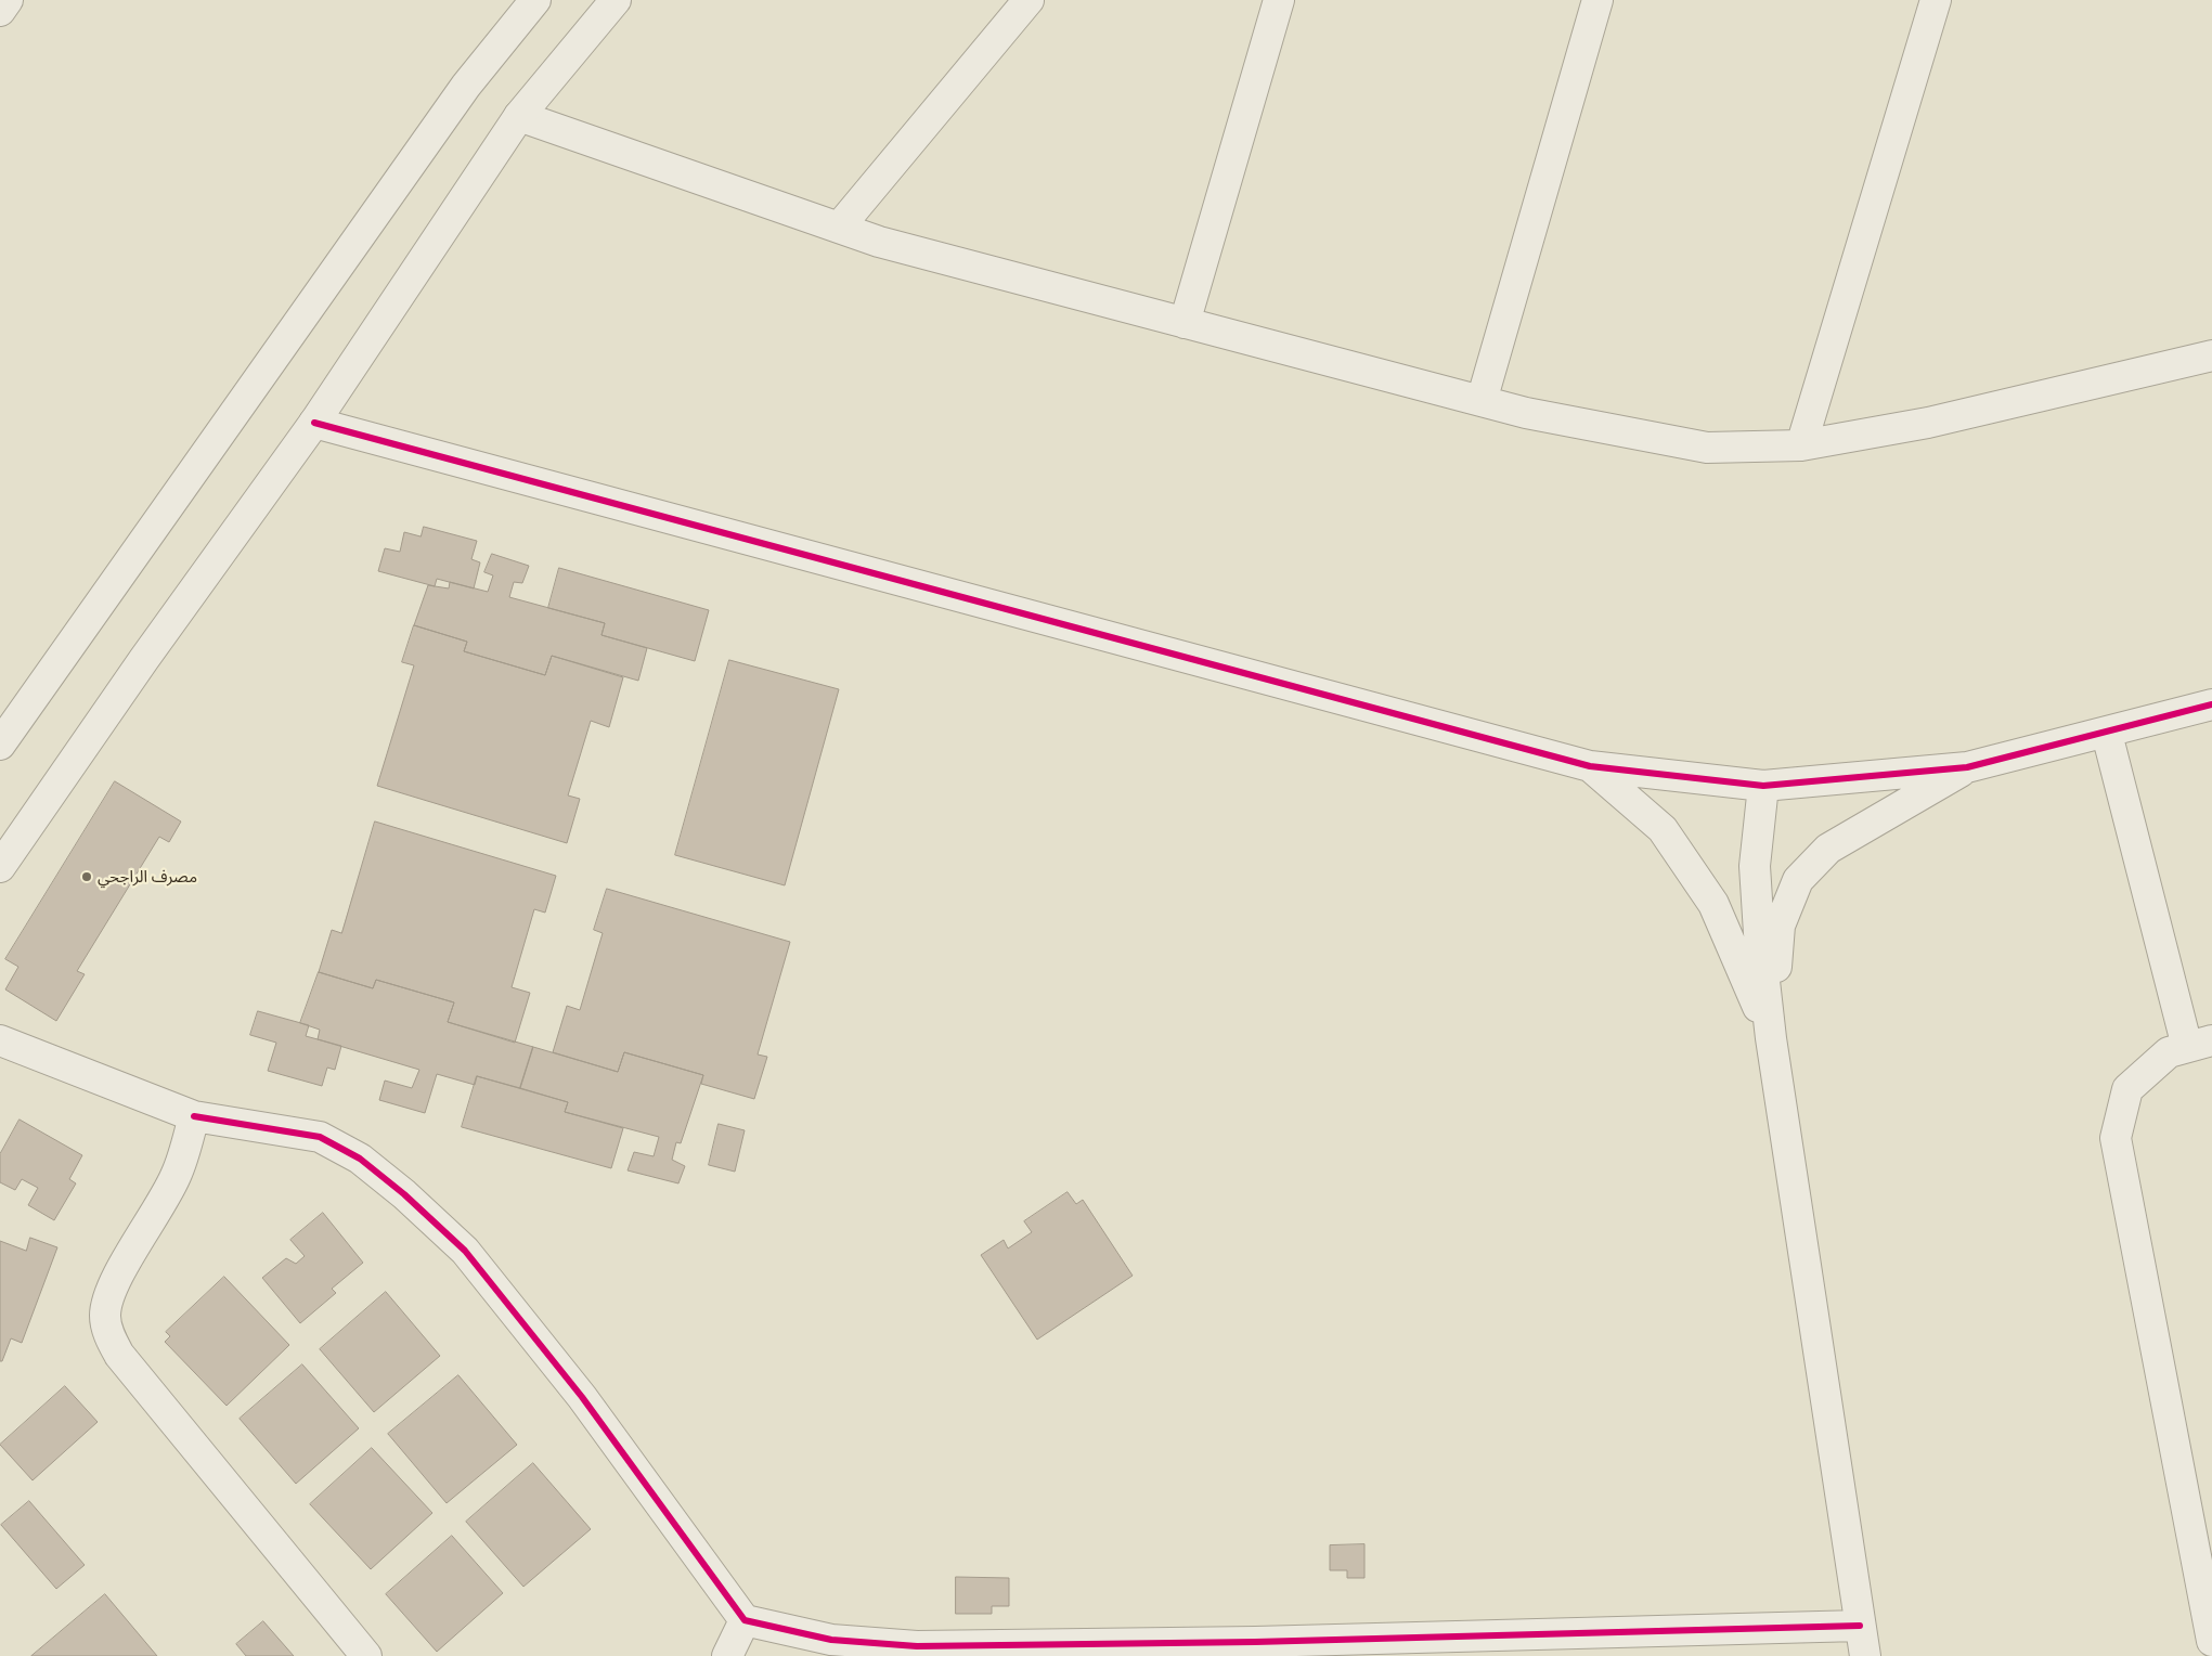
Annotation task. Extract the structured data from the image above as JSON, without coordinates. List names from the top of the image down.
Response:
{
  "places": ["مصرف الراجحي"]
}
